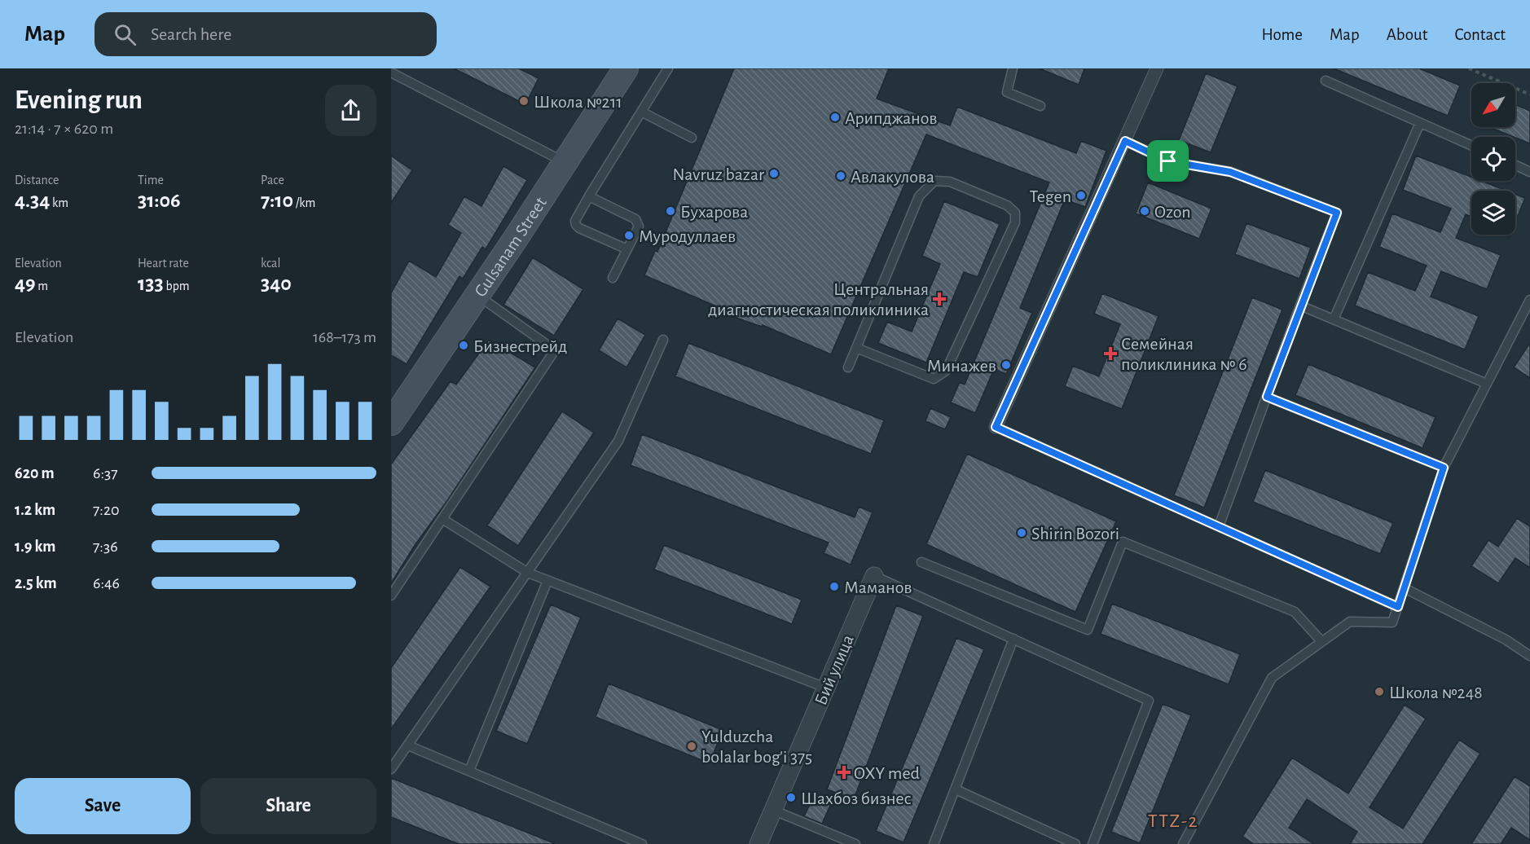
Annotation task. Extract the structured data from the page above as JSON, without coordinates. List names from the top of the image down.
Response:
{
  "streets": {
    "main road": ["Gulsanam Street"],
    "street": ["Бий улица"]
  },
  "districts": ["TTZ-2"],
  "places": {
    "other": [
      "Школа №211",
      "Арипджанов",
      "Navruz bazar",
      "Авлакулова",
      "Tegen",
      "Бухарова",
      "Ozon",
      "Муродуллаев",
      "Бизнестрейд",
      "Минажев",
      "Shirin Bozori",
      "Маманов",
      "Школа №248",
      "Yulduzcha bolalar bog'i 375",
      "Шахбоз бизнес"
    ],
    "health": ["Центральная диагностическая поликлиника", "Семейная поликлиника № 6", "OXY med"]
  },
  "north": "bottom left",
  "page": {
    "header": "Map",
    "search": "Search here",
    "nav": [
      "Home",
      "Map",
      "About",
      "Contact"
    ],
    "heading": ["Evening run", "21:14 · 7 × 620 m"],
    "stats": [
      ["Distance", "4.34 km"],
      ["Time", "31:06"],
      ["Pace", "7:10 /km"],
      ["Elevation", "49 m"],
      ["Heart rate", "133 bpm"],
      ["kcal", "340"]
    ],
    "chart": ["Elevation", "168–173 m"],
    "list": [
      {
        "name": "620 m",
        "note": "6:37"
      },
      {
        "name": "1.2 km",
        "note": "7:20"
      },
      {
        "name": "1.9 km",
        "note": "7:36"
      },
      {
        "name": "2.5 km",
        "note": "6:46"
      }
    ],
    "buttons": ["Save", "Share"]
  }
}
